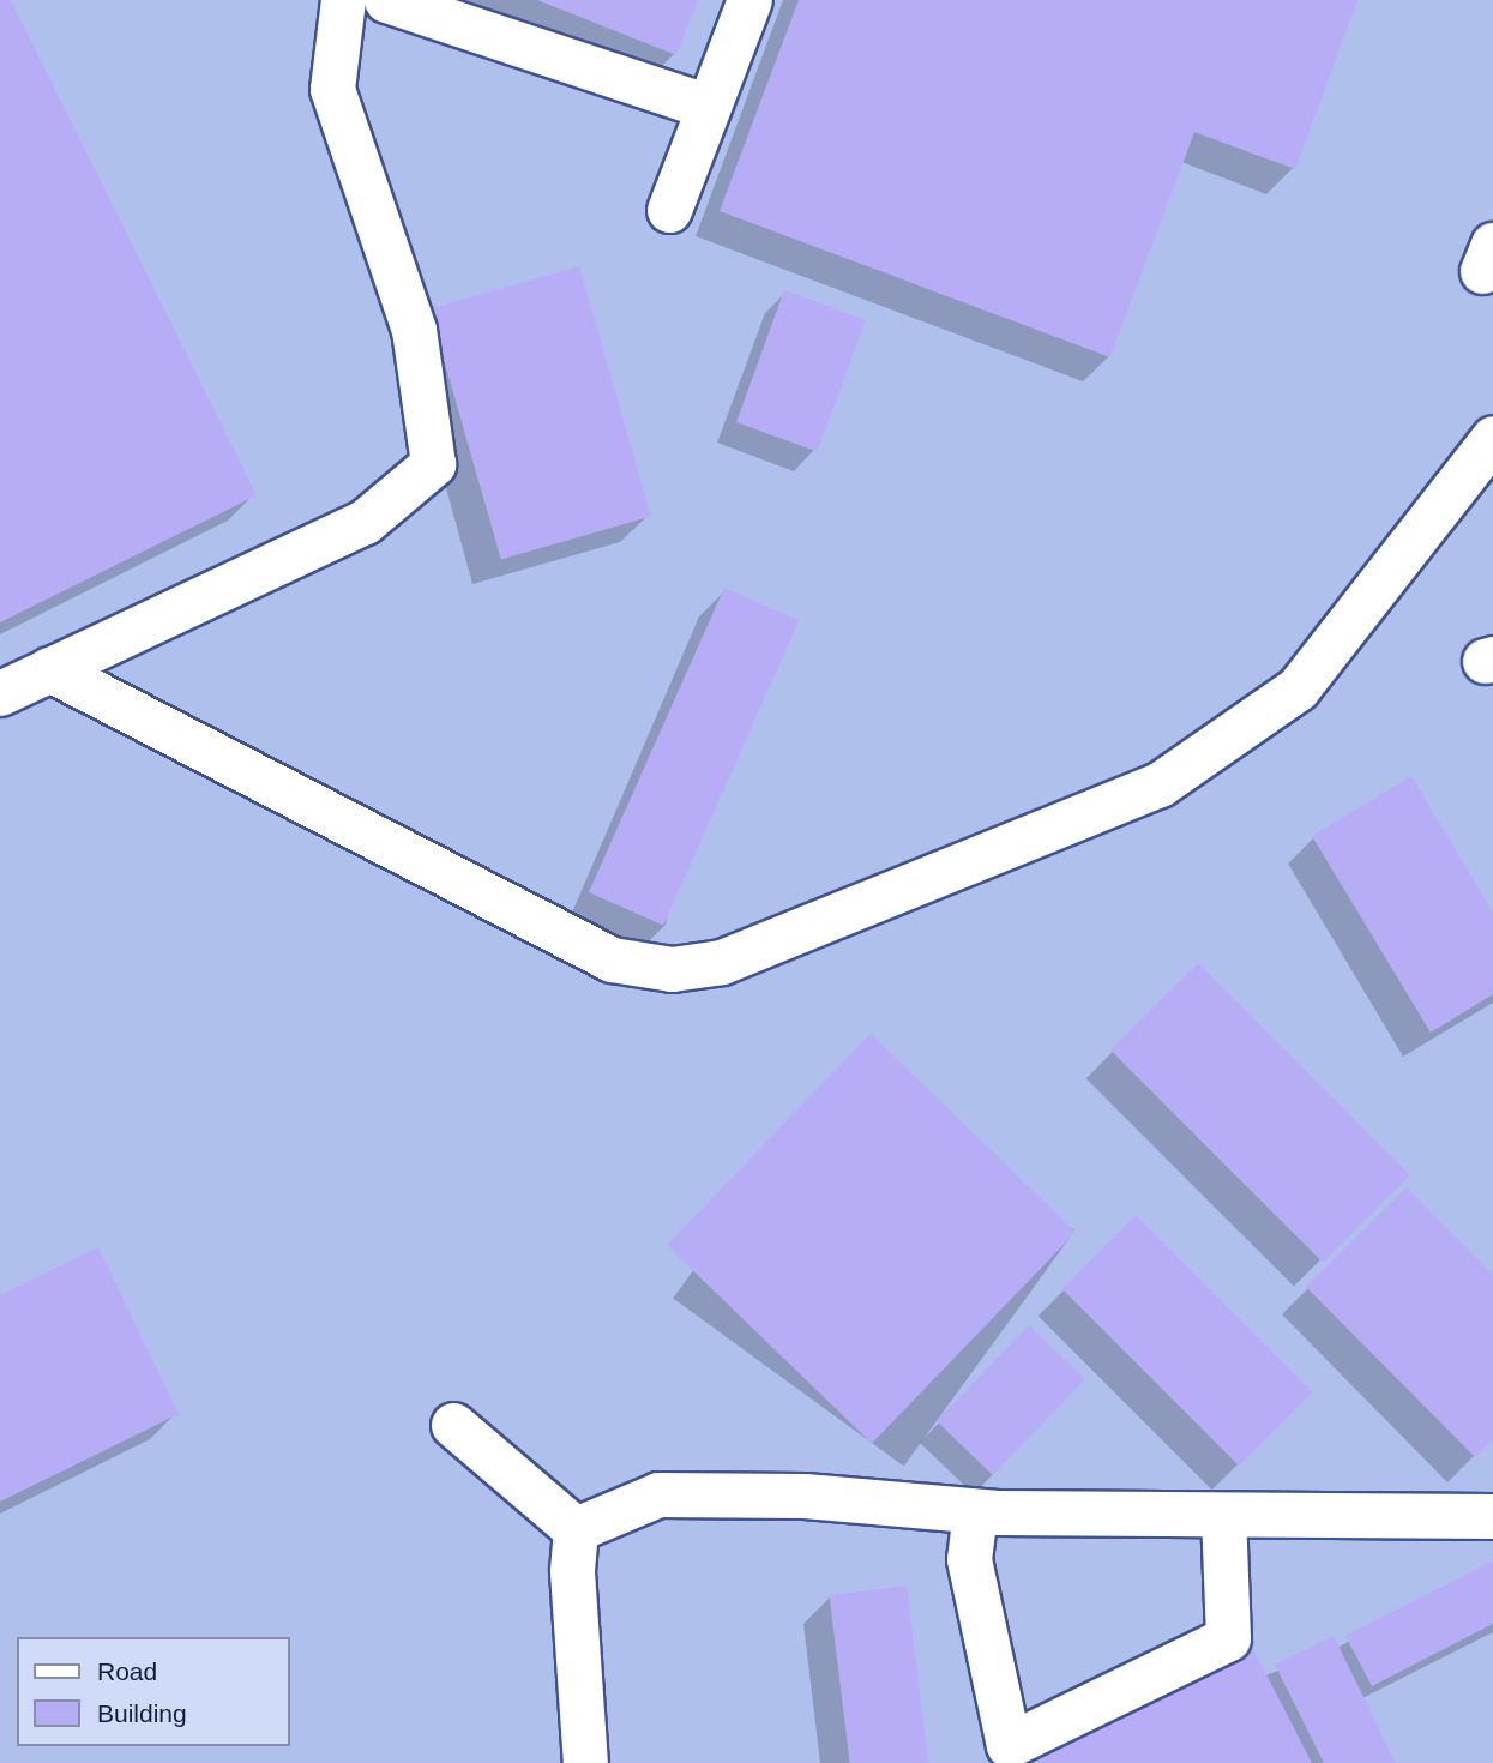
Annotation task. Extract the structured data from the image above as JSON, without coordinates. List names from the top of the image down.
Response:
{
  "legend": ["Road", "Building"]
}
